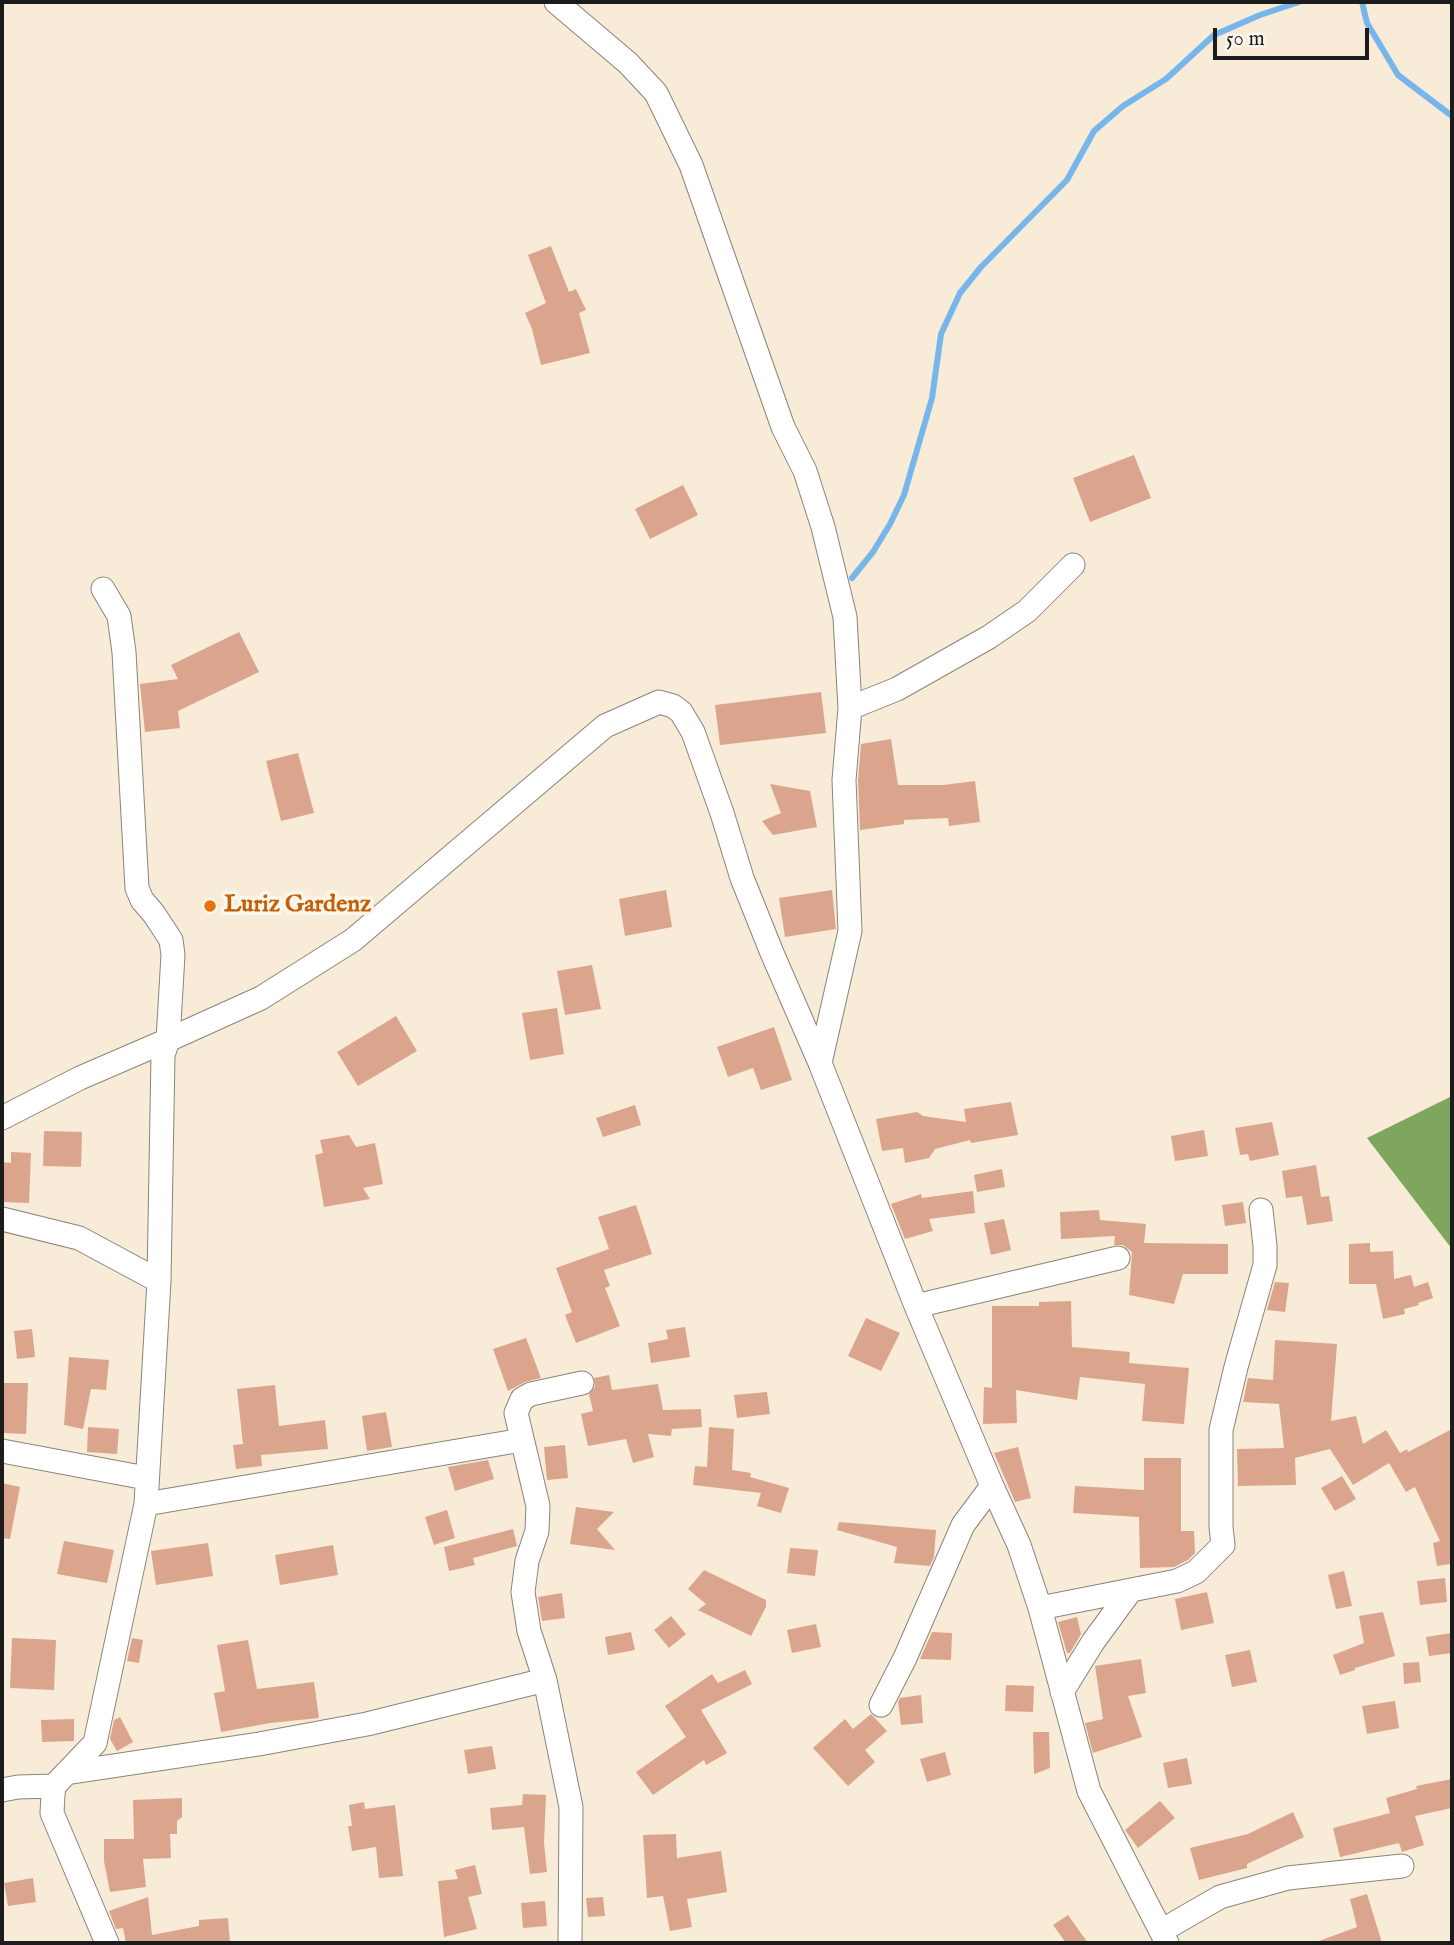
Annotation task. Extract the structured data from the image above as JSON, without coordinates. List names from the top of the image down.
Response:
{
  "places": ["Luriz Gardenz"],
  "scale_bar": "50 m"
}
